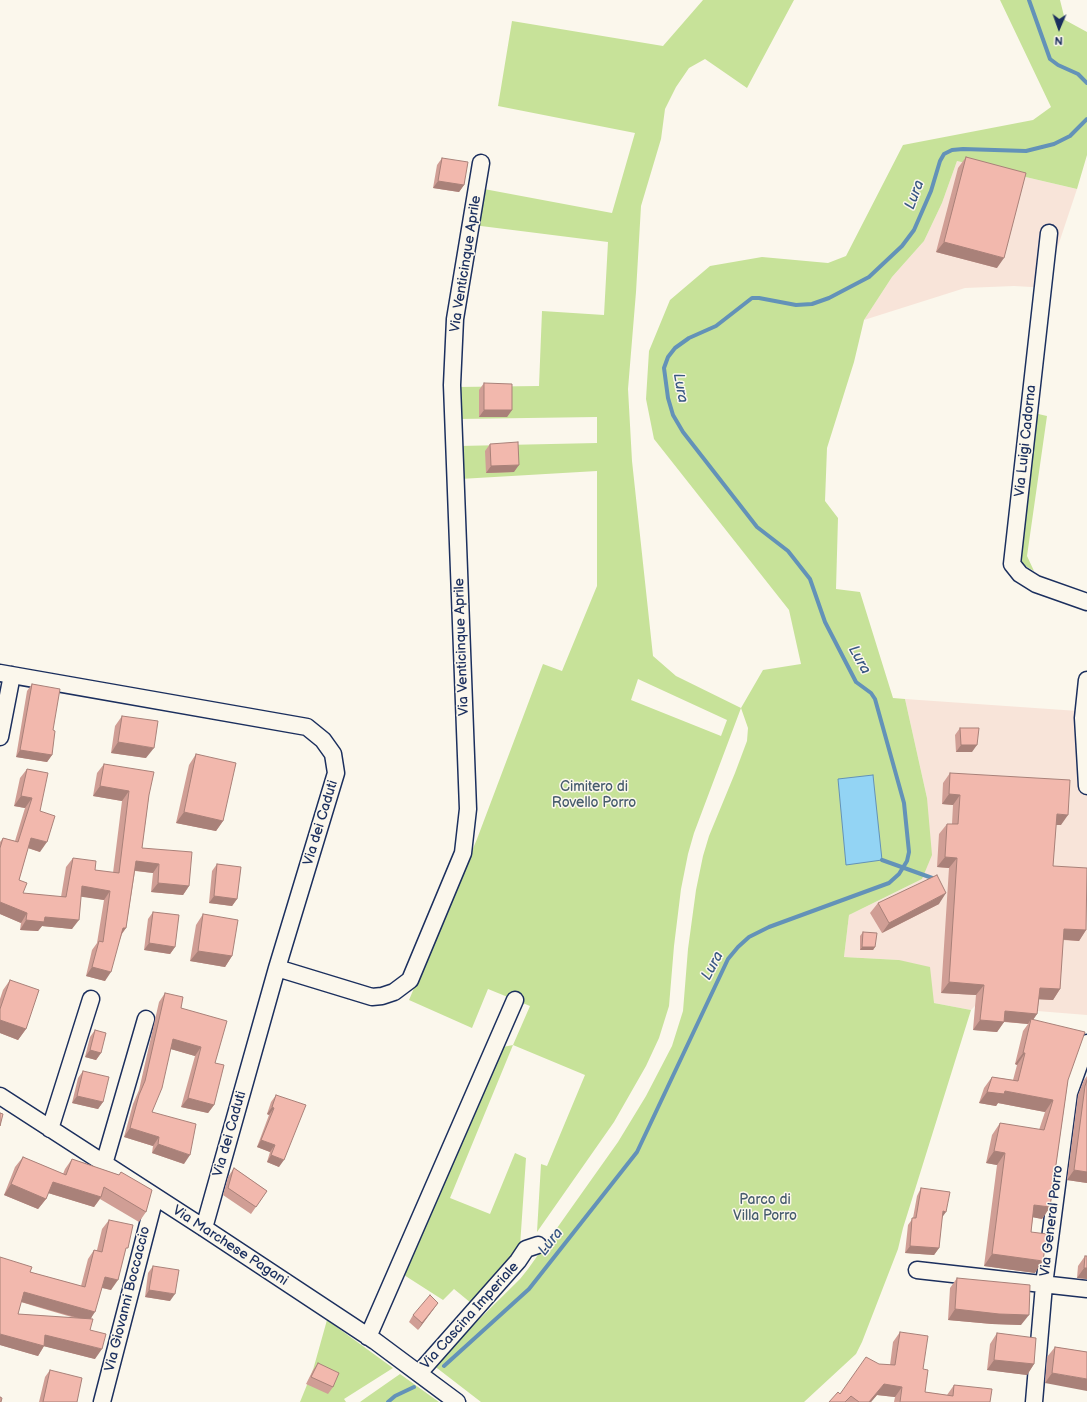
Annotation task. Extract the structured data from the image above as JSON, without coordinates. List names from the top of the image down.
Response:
{
  "streets": {
    "street": [
      "Via Venticinque Aprile",
      "Via Luigi Cadorna",
      "Via dei Caduti",
      "Via General Porro",
      "Via Marchese Pagani",
      "Via Giovanni Boccaccio",
      "Via Cascina Imperiale"
    ]
  },
  "crossings": [
    ["Via Venticinque Aprile", "Via dei Caduti"],
    ["Via dei Caduti", "Via Marchese Pagani"],
    ["Via Marchese Pagani", "Via Giovanni Boccaccio"],
    ["Via Marchese Pagani", "Via Cascina Imperiale"]
  ],
  "water": ["Lura"],
  "parks": ["Cimitero di Rovello Porro", "Parco di Villa Porro"],
  "north": "bottom"
}
